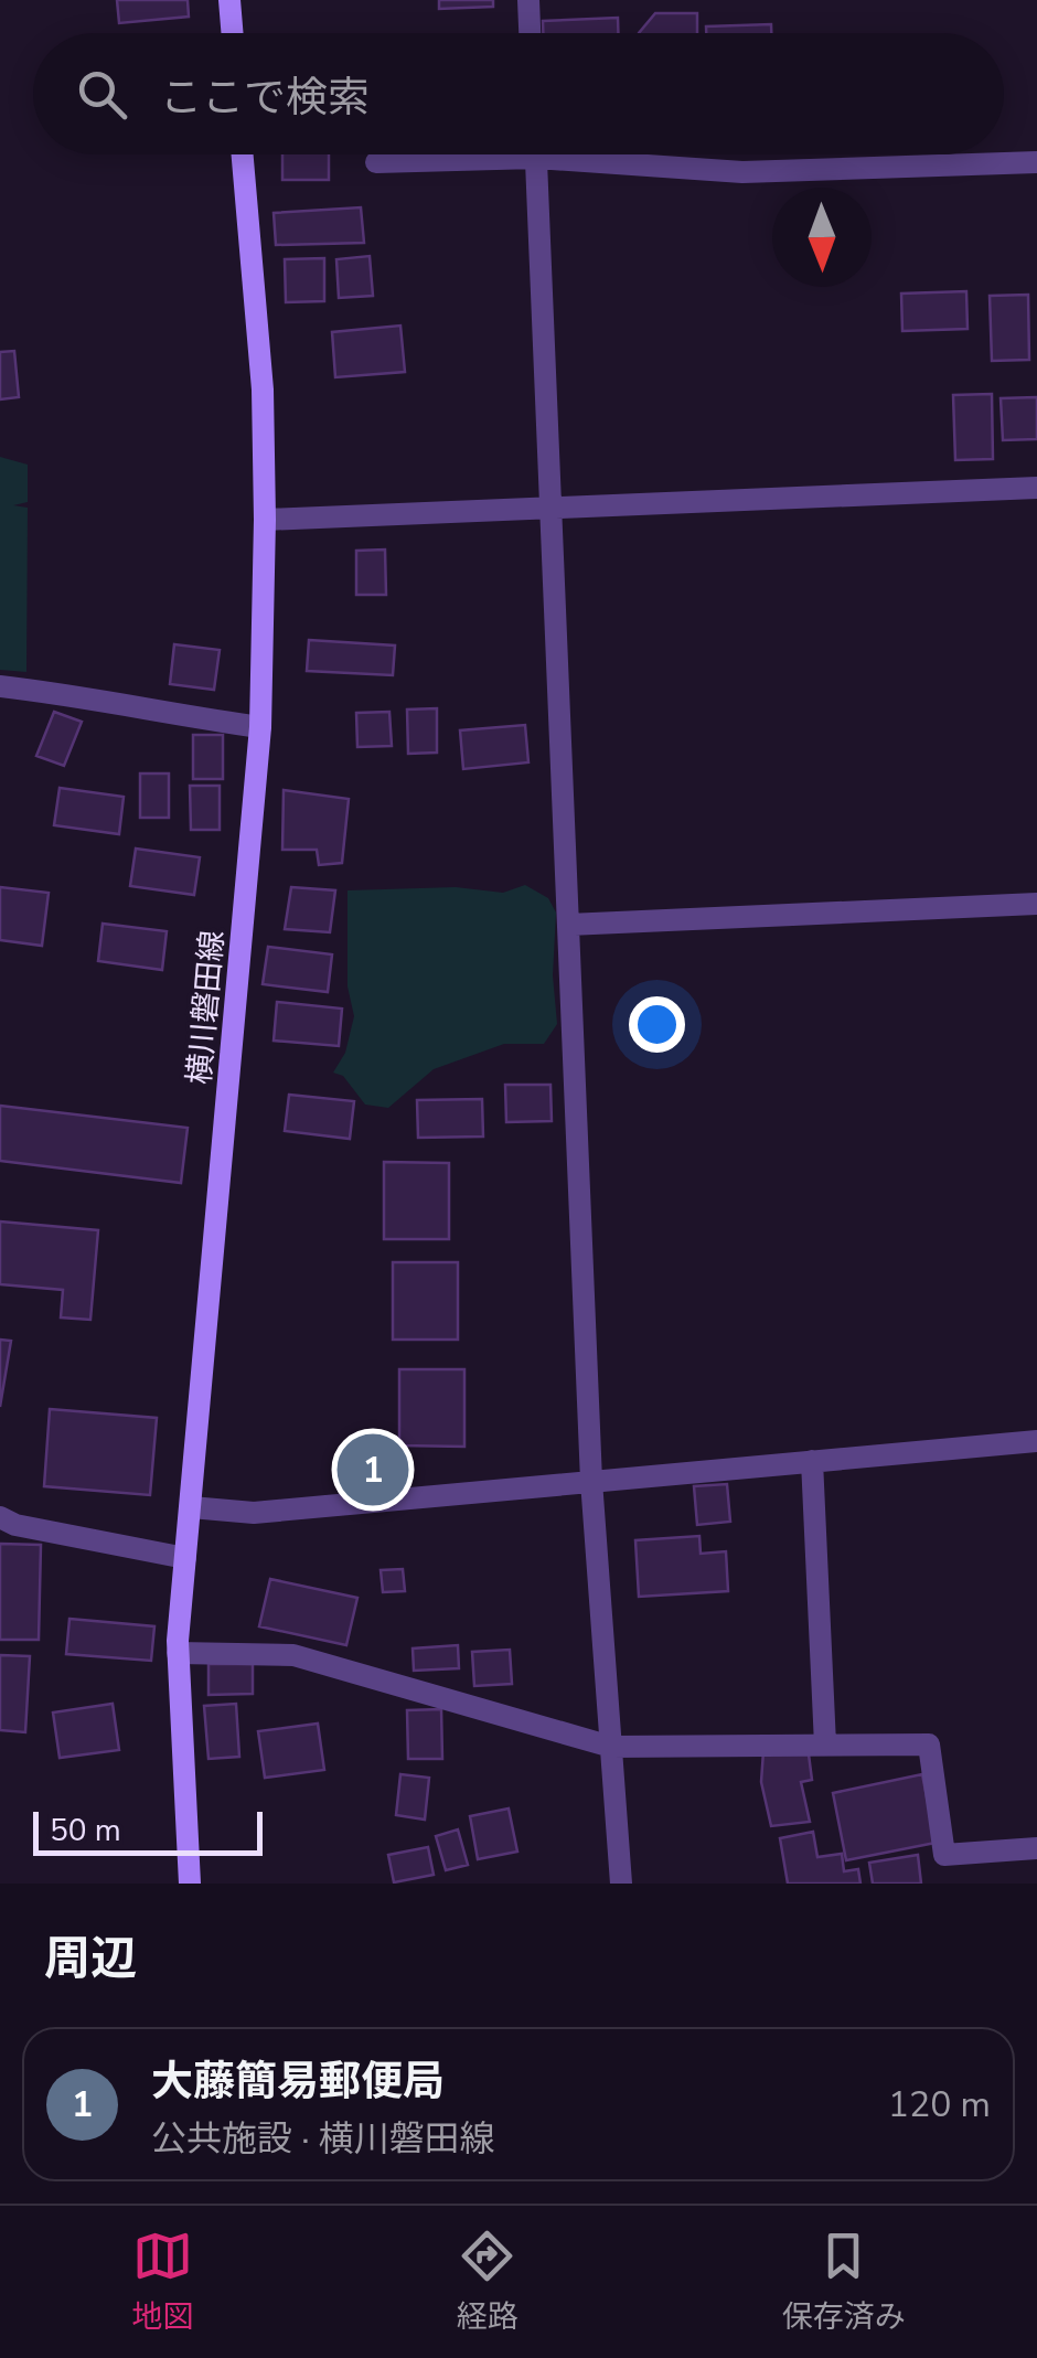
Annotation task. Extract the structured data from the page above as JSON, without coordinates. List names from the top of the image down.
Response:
{
  "streets": {
    "main road": ["横川磐田線"]
  },
  "scale_bar": "50 m",
  "north": "bottom",
  "page": {
    "search": "ここで検索",
    "pins": "1",
    "scale": "50 m",
    "heading": "周辺",
    "list": [
      {
        "mark": "1",
        "name": "大藤簡易郵便局",
        "note": "公共施設 · 横川磐田線",
        "value": "120 m"
      }
    ],
    "nav": ["地図", "経路", "保存済み"]
  }
}
